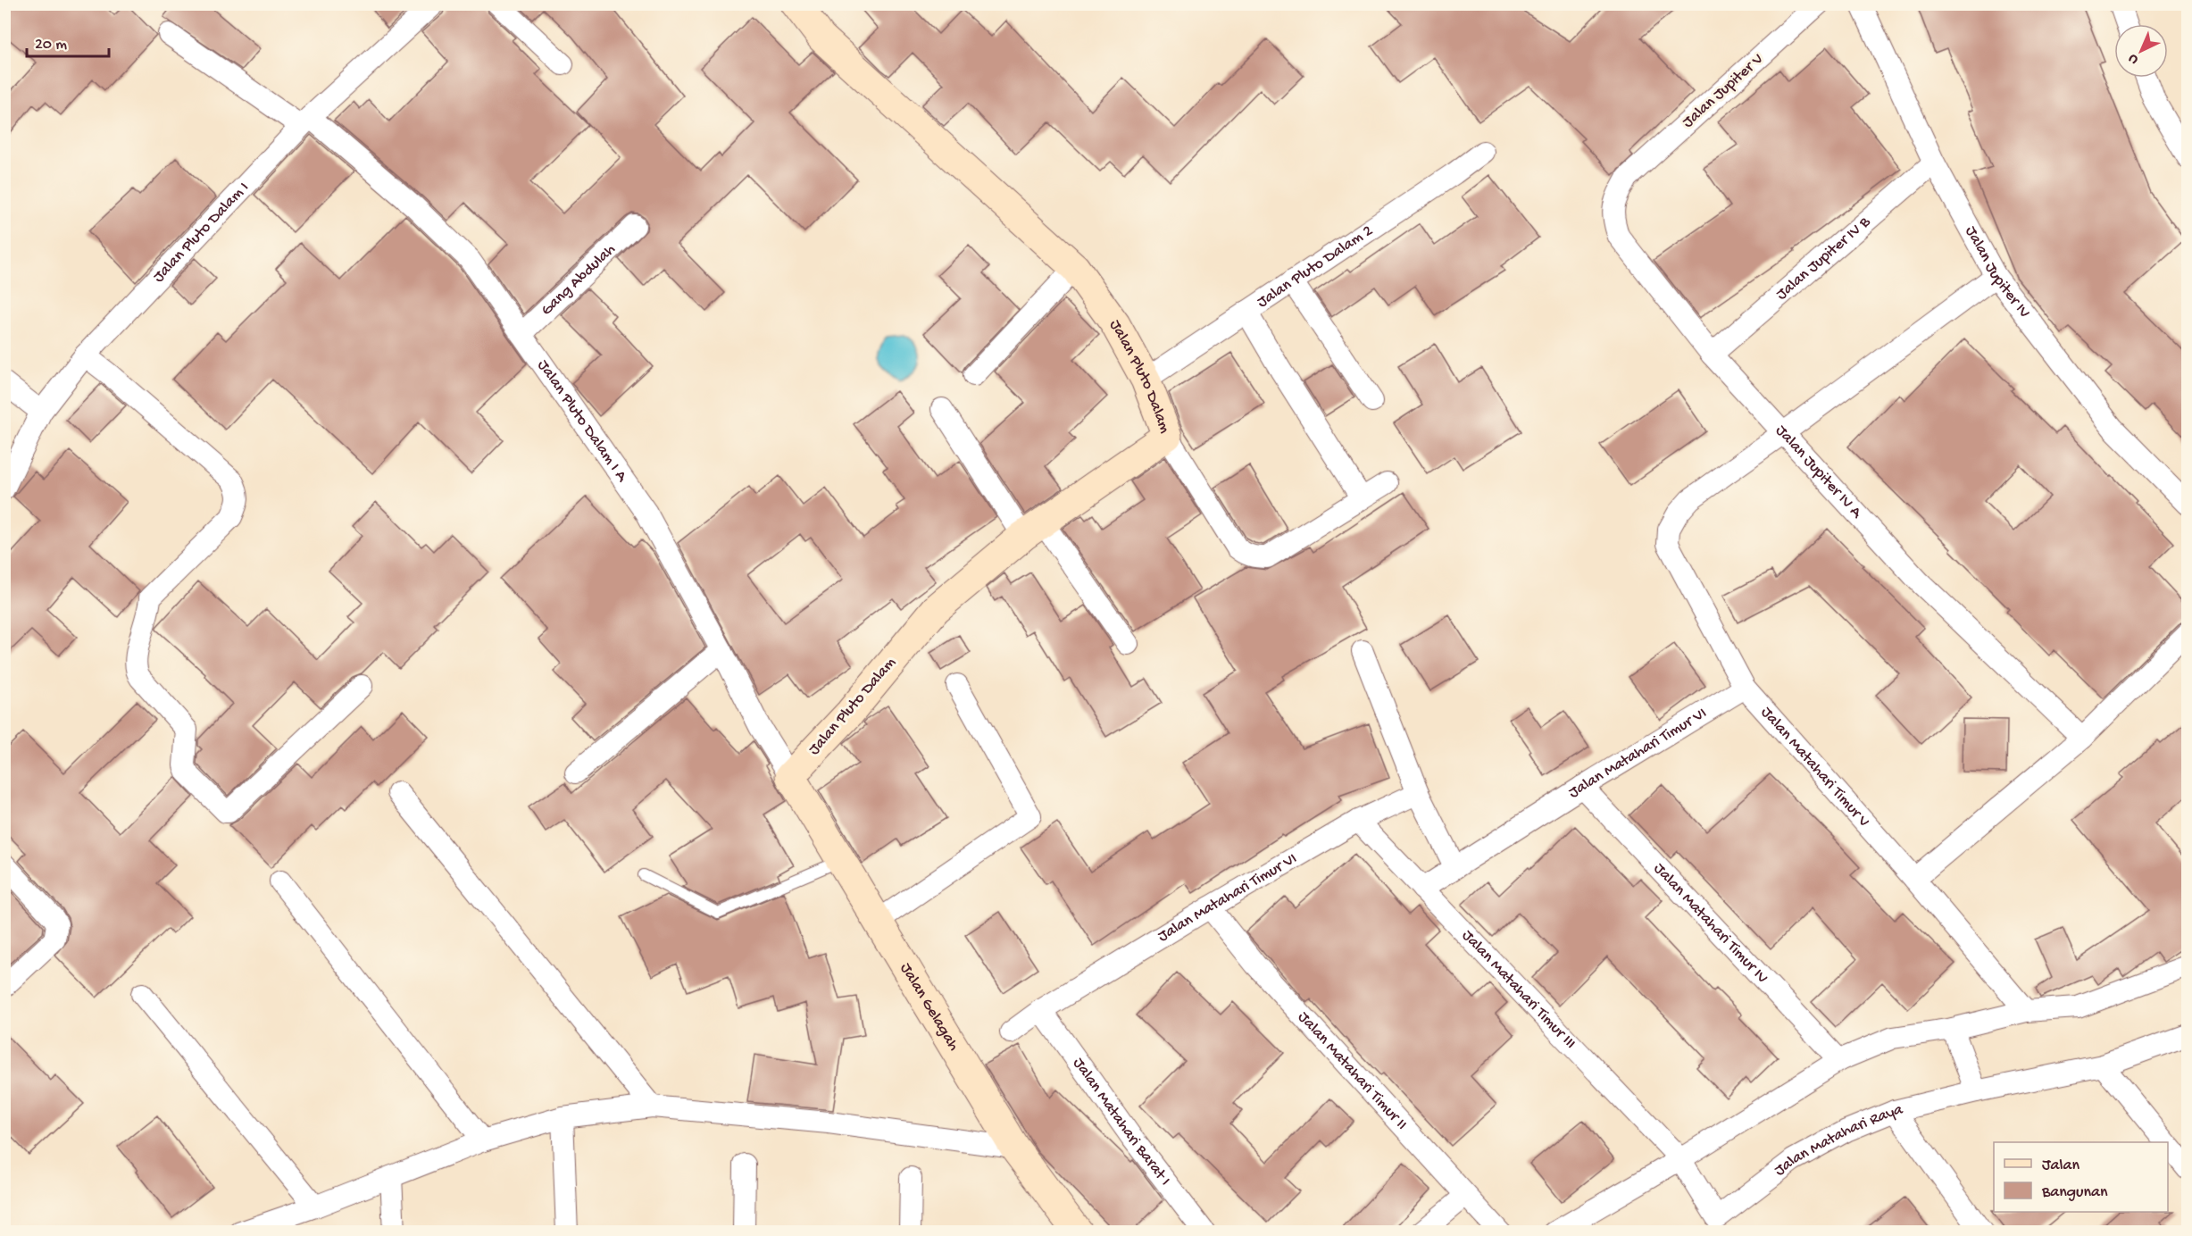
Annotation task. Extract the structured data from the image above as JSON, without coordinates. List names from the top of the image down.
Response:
{
  "streets": {
    "street": [
      "Jalan Jupiter V",
      "Jalan Pluto Dalam I",
      "Jalan Jupiter IV B",
      "Jalan Pluto Dalam 2",
      "Jalan Jupiter IV",
      "Gang Abdulah",
      "Jalan Pluto Dalam",
      "Jalan Pluto Dalam I A",
      "Jalan Jupiter IV A",
      "Jalan Matahari Timur VI",
      "Jalan Matahari Timur V",
      "Jalan Matahari Timur IV",
      "Jalan Matahari Timur III",
      "Jalan Gelagah",
      "Jalan Matahari Timur II",
      "Jalan Matahari Barat I",
      "Jalan Matahari Raya"
    ]
  },
  "crossings": [
    ["Jalan Jupiter V", "Jalan Jupiter IV A"],
    ["Jalan Pluto Dalam I", "Jalan Pluto Dalam I A"],
    ["Jalan Jupiter IV B", "Jalan Jupiter IV"],
    ["Jalan Jupiter IV B", "Jalan Jupiter IV A"],
    ["Jalan Pluto Dalam 2", "Jalan Pluto Dalam"],
    ["Jalan Jupiter IV", "Jalan Matahari Timur V"],
    ["Gang Abdulah", "Jalan Pluto Dalam I A"],
    ["Jalan Pluto Dalam", "Jalan Pluto Dalam I A"],
    ["Jalan Pluto Dalam", "Jalan Gelagah"],
    ["Jalan Pluto Dalam I A", "Jalan Gelagah"],
    ["Jalan Jupiter IV A", "Jalan Matahari Timur V"],
    ["Jalan Matahari Timur VI", "Jalan Matahari Timur V"],
    ["Jalan Matahari Timur VI", "Jalan Matahari Timur IV"],
    ["Jalan Matahari Timur VI", "Jalan Matahari Timur III"],
    ["Jalan Matahari Timur VI", "Jalan Matahari Timur II"],
    ["Jalan Matahari Timur VI", "Jalan Matahari Barat I"],
    ["Jalan Matahari Timur III", "Jalan Matahari Raya"]
  ],
  "legend": ["Jalan", "Bangunan"],
  "scale_bar": "20 m",
  "north": "bottom left"
}
